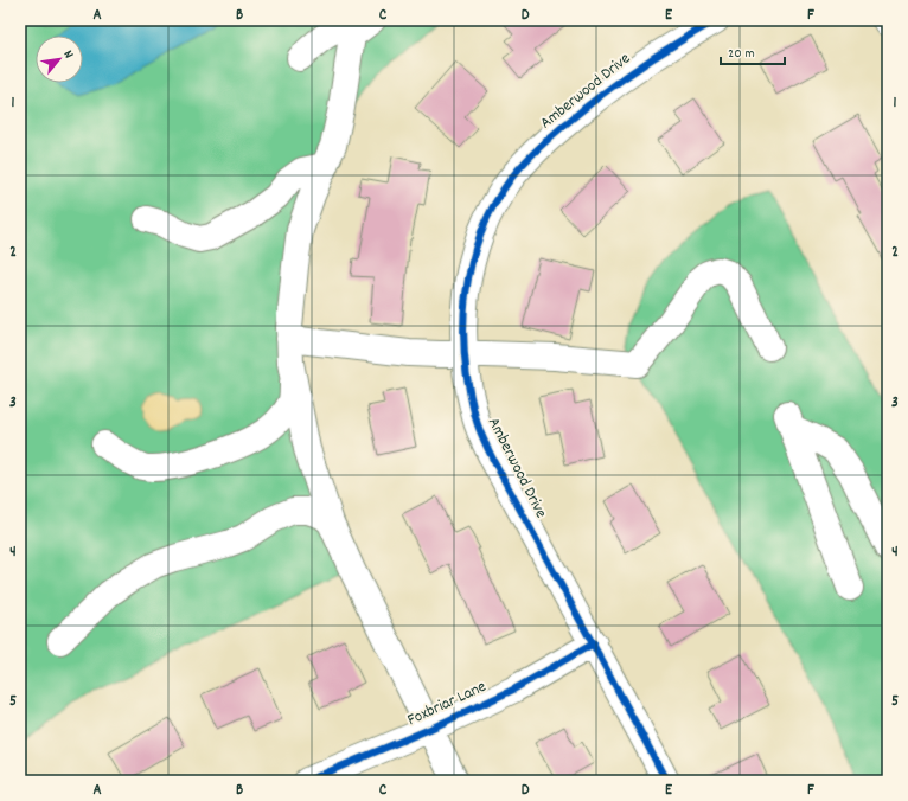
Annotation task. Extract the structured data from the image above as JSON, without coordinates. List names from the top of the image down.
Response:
{
  "streets": {
    "street": ["Amberwood Drive", "Foxbriar Lane"]
  },
  "crossings": [
    ["Amberwood Drive", "Foxbriar Lane"]
  ],
  "scale_bar": "20 m",
  "north": "top right",
  "grid": {
    "columns": [
      "A",
      "B",
      "C",
      "D",
      "E",
      "F"
    ],
    "rows": [
      "1",
      "2",
      "3",
      "4",
      "5"
    ]
  }
}
